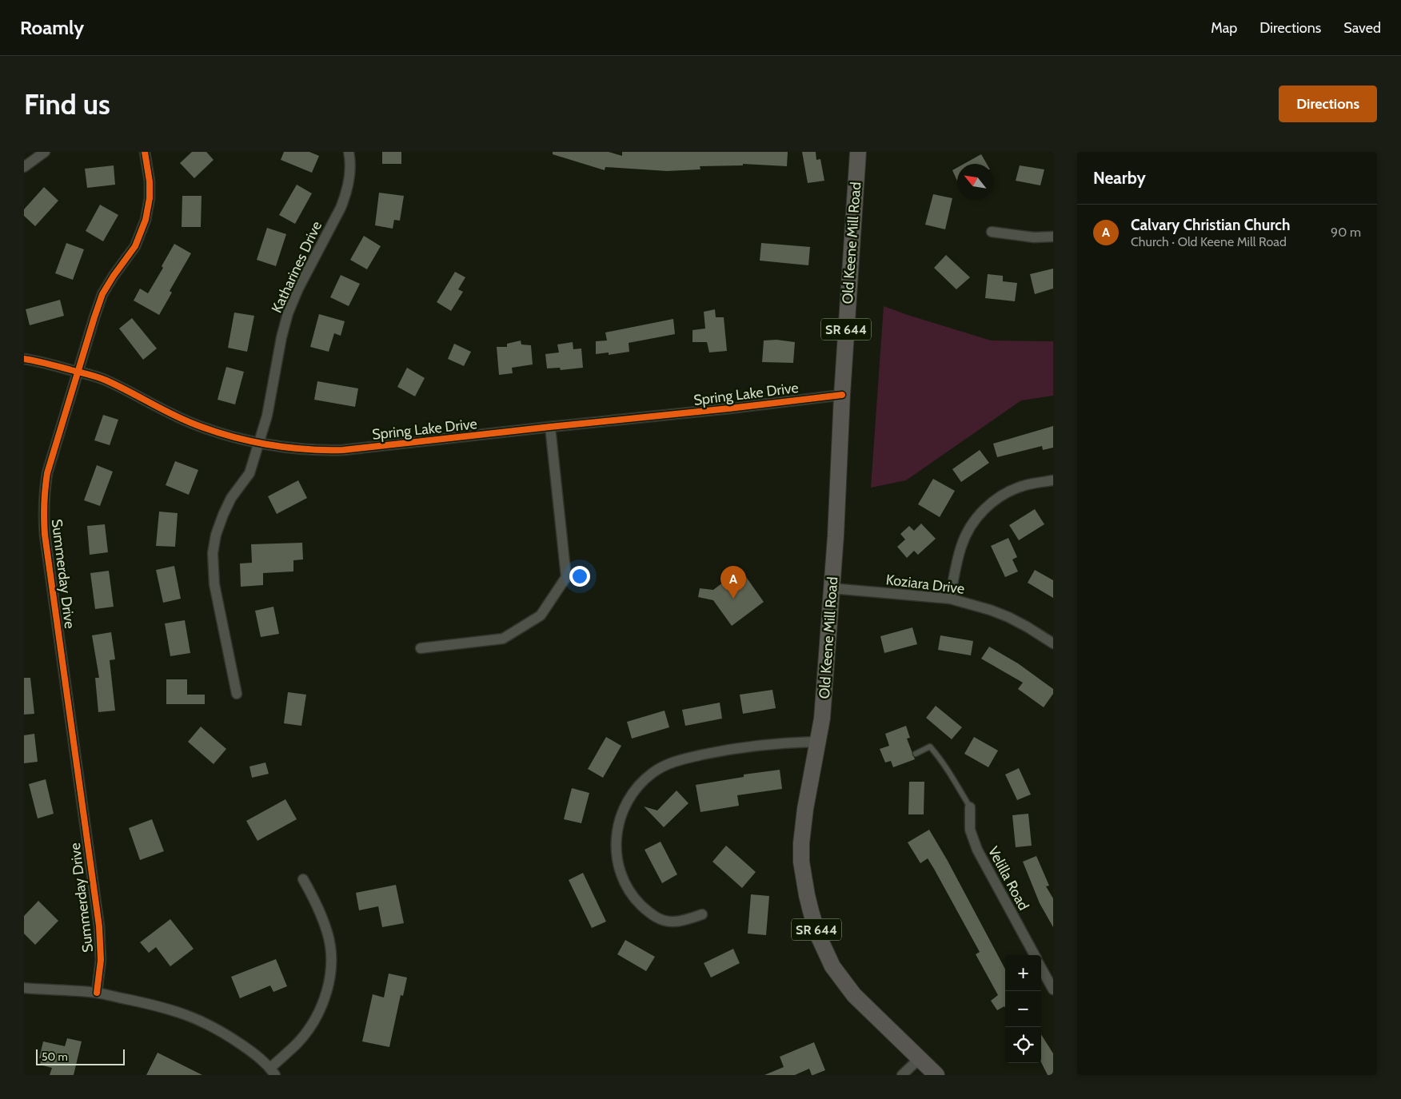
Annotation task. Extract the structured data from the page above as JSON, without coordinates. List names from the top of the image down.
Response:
{
  "streets": {
    "main road": ["Old Keene Mill Road", "SR 644"],
    "street": [
      "Katharines Drive",
      "Spring Lake Drive",
      "Summerday Drive",
      "Koziara Drive",
      "Velilla Road"
    ]
  },
  "crossings": [
    ["Old Keene Mill Road", "Spring Lake Drive"],
    ["Old Keene Mill Road", "Koziara Drive"],
    ["Katharines Drive", "Spring Lake Drive"],
    ["Spring Lake Drive", "Summerday Drive"]
  ],
  "scale_bar": "50 m",
  "north": "top left",
  "page": {
    "header": "Roamly",
    "nav": ["Map", "Directions", "Saved"],
    "buttons": "Directions",
    "title": "Find us",
    "heading": "Nearby",
    "list": [
      {
        "mark": "A",
        "name": "Calvary Christian Church",
        "note": "Church · Old Keene Mill Road",
        "value": "90 m"
      }
    ],
    "pins": "A",
    "map_buttons": ["+", "−"],
    "scale": "50 m"
  }
}
